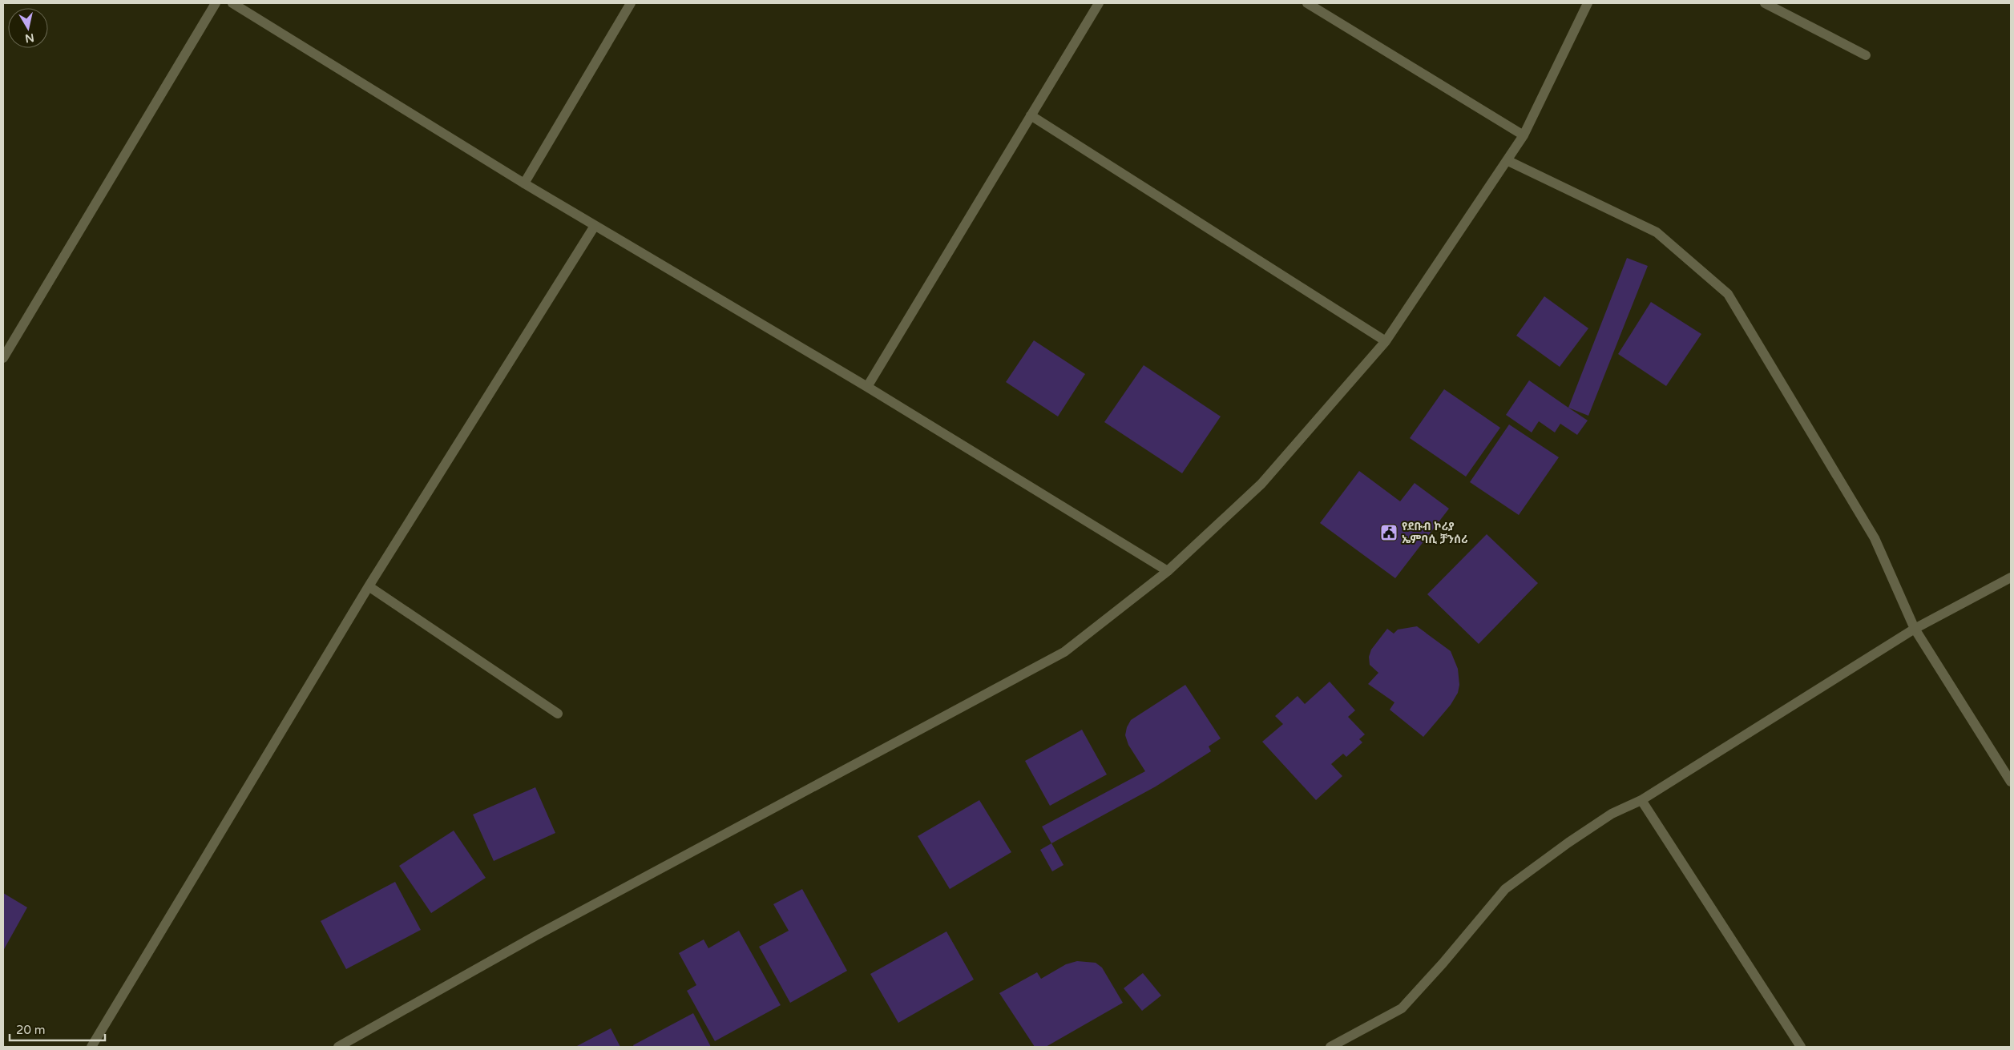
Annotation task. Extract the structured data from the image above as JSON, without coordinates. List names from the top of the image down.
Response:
{
  "places": {
    "public building": ["የደቡብ ኮሪያ ኤምባሲ ቻንሰሪ"]
  },
  "scale_bar": "20 m",
  "north": "bottom"
}
